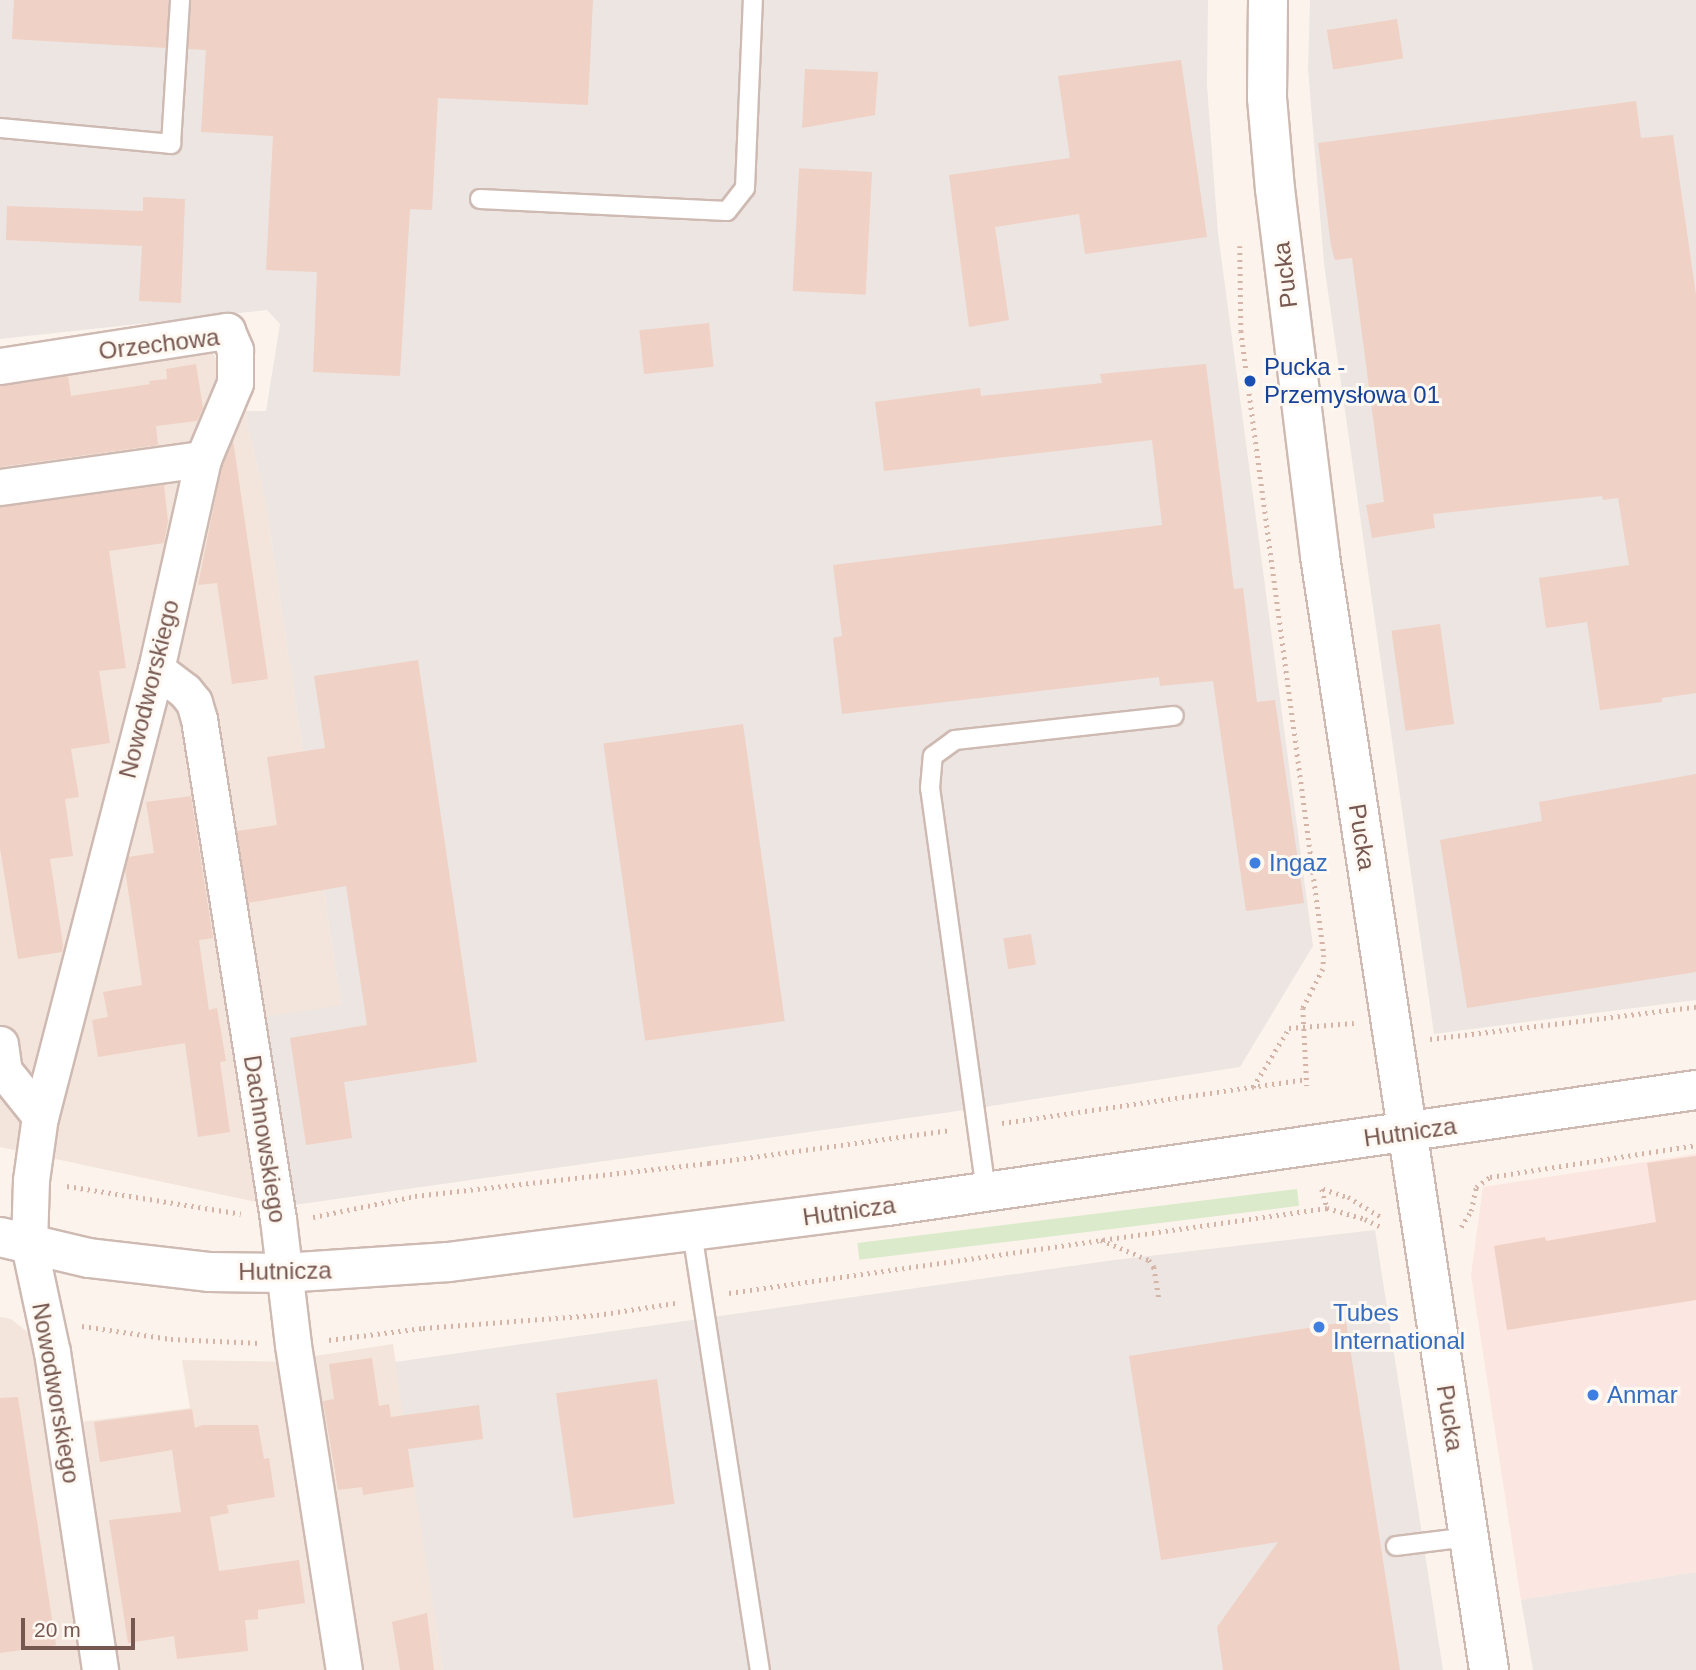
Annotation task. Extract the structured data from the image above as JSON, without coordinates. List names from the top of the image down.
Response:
{
  "streets": {
    "street": [
      "Pucka",
      "Orzechowa",
      "Nowodworskiego",
      "Hutnicza",
      "Dachnowskiego"
    ]
  },
  "crossings": [
    ["Pucka", "Hutnicza"],
    ["Orzechowa", "Nowodworskiego"],
    ["Nowodworskiego", "Hutnicza"],
    ["Nowodworskiego", "Dachnowskiego"],
    ["Hutnicza", "Dachnowskiego"]
  ],
  "places": [
    "Pucka - Przemysłowa 01",
    "Ingaz",
    "Tubes International",
    "Anmar"
  ],
  "scale_bar": "20 m"
}
